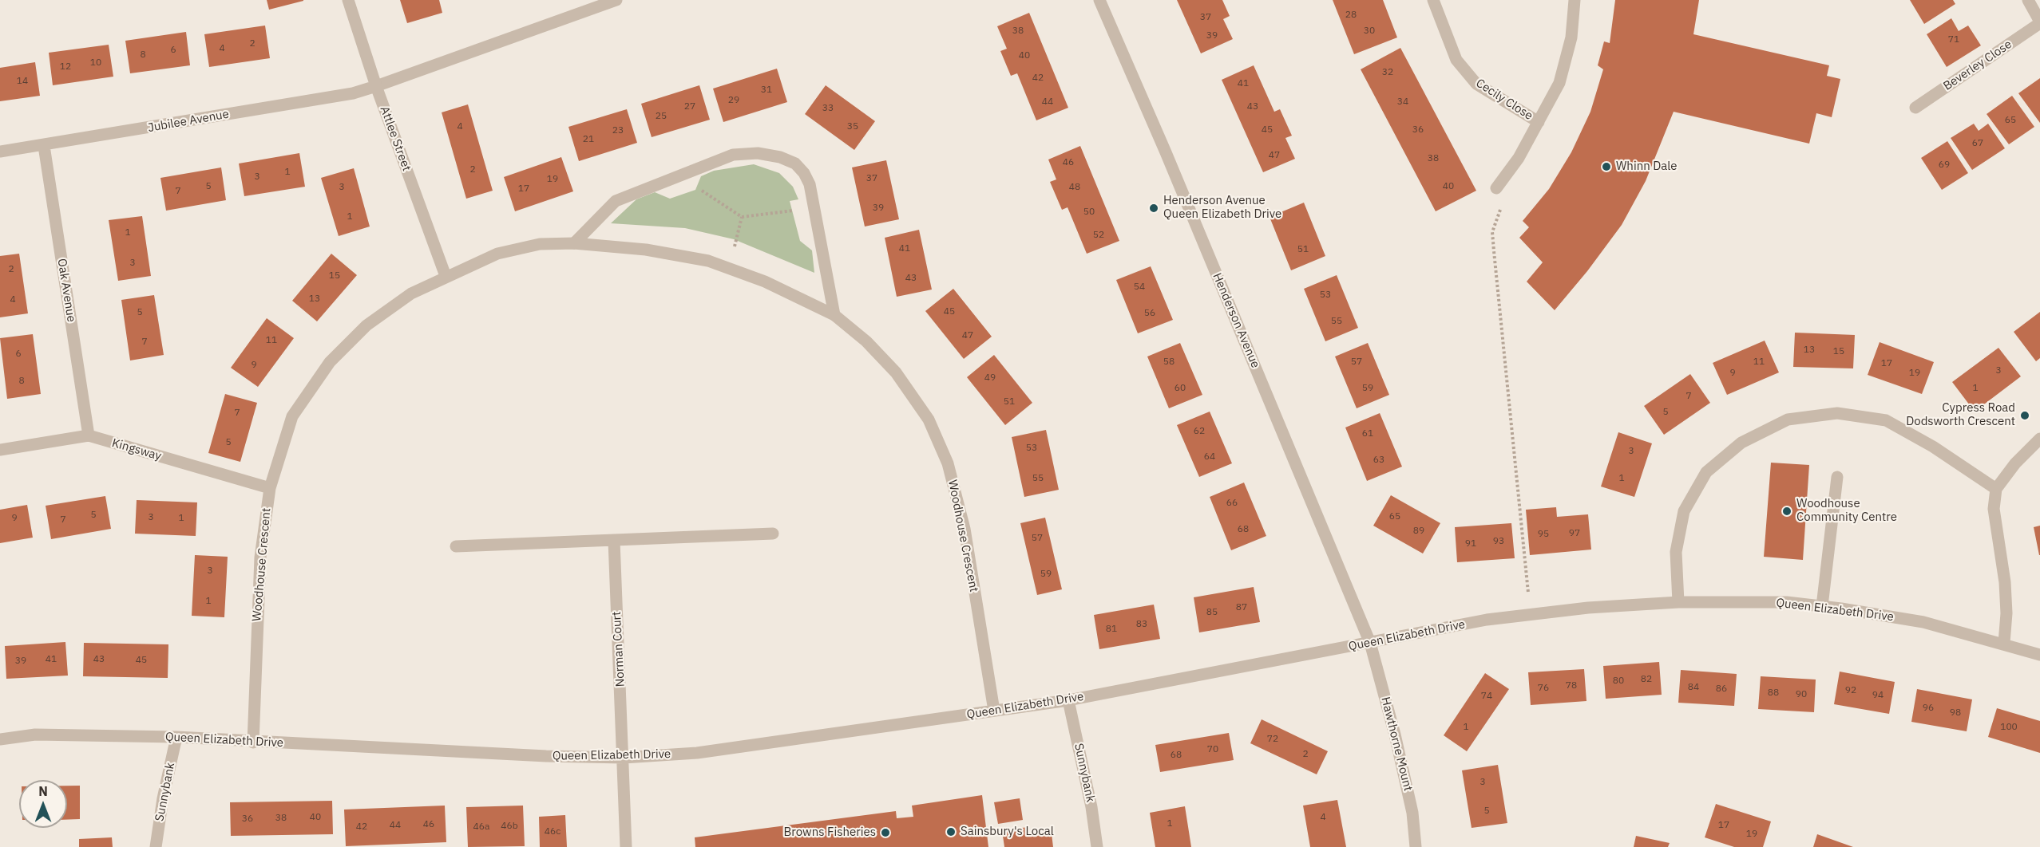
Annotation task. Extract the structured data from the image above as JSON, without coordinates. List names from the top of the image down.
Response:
{
  "streets": {
    "street": [
      "Beverley Close",
      "Cecily Close",
      "Jubilee Avenue",
      "Attlee Street",
      "Oak Avenue",
      "Henderson Avenue",
      "Kingsway",
      "Woodhouse Crescent",
      "Queen Elizabeth Drive",
      "Norman Court",
      "Hawthorne Mount",
      "Sunnybank"
    ]
  },
  "crossings": [
    ["Jubilee Avenue", "Attlee Street"],
    ["Jubilee Avenue", "Oak Avenue"],
    ["Attlee Street", "Woodhouse Crescent"],
    ["Oak Avenue", "Kingsway"],
    ["Henderson Avenue", "Queen Elizabeth Drive"],
    ["Henderson Avenue", "Hawthorne Mount"],
    ["Kingsway", "Woodhouse Crescent"],
    ["Woodhouse Crescent", "Queen Elizabeth Drive"],
    ["Queen Elizabeth Drive", "Norman Court"],
    ["Queen Elizabeth Drive", "Hawthorne Mount"],
    ["Queen Elizabeth Drive", "Sunnybank"]
  ],
  "places": [
    "Whinn Dale",
    "Henderson Avenue Queen Elizabeth Drive",
    "Cypress Road Dodsworth Crescent",
    "Woodhouse Community Centre",
    "Sainsbury's Local",
    "Browns Fisheries"
  ],
  "house_numbers": [
    "28",
    "37",
    "38",
    "30",
    "39",
    "71",
    "2",
    "4",
    "6",
    "8",
    "40",
    "10",
    "12",
    "32",
    "42",
    "14",
    "41",
    "31",
    "29",
    "44",
    "34",
    "27",
    "43",
    "33",
    "25",
    "65",
    "4",
    "35",
    "45",
    "36",
    "23",
    "21",
    "67",
    "47",
    "38",
    "46",
    "69",
    "2",
    "1",
    "3",
    "37",
    "19",
    "5",
    "40",
    "3",
    "48",
    "17",
    "7",
    "39",
    "50",
    "1",
    "1",
    "52",
    "41",
    "51",
    "3",
    "2",
    "15",
    "43",
    "54",
    "53",
    "13",
    "4",
    "45",
    "5",
    "56",
    "55",
    "47",
    "11",
    "7",
    "13",
    "15",
    "6",
    "58",
    "57",
    "11",
    "17",
    "9",
    "3",
    "9",
    "19",
    "49",
    "8",
    "60",
    "59",
    "1",
    "7",
    "51",
    "5",
    "7",
    "62",
    "61",
    "5",
    "53",
    "3",
    "64",
    "63",
    "55",
    "1",
    "66",
    "5",
    "65",
    "3",
    "9",
    "1",
    "7",
    "68",
    "89",
    "97",
    "95",
    "57",
    "93",
    "91",
    "3",
    "59",
    "1",
    "87",
    "85",
    "83",
    "81",
    "41",
    "43",
    "45",
    "39",
    "82",
    "80",
    "78",
    "84",
    "76",
    "86",
    "92",
    "88",
    "90",
    "94",
    "74",
    "96",
    "98",
    "1",
    "100",
    "72",
    "70",
    "2",
    "68",
    "3",
    "5",
    "40",
    "4",
    "38",
    "36",
    "1",
    "46",
    "44",
    "17",
    "46b",
    "42",
    "46a",
    "46c",
    "19"
  ],
  "north": "top"
}
